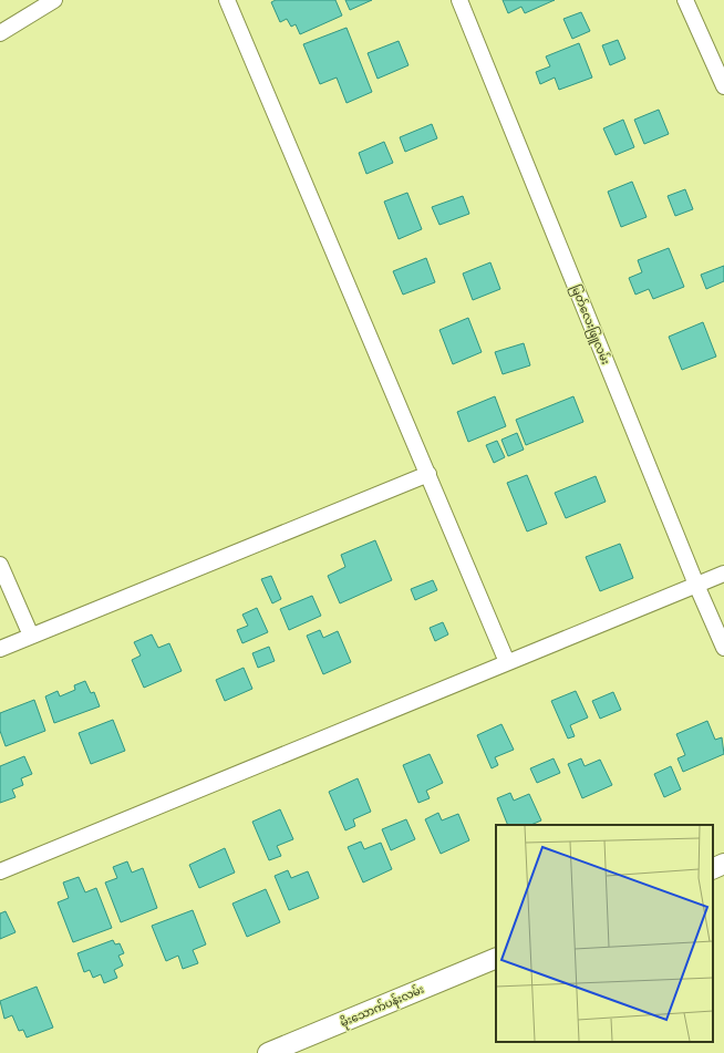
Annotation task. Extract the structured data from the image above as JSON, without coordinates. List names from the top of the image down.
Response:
{
  "streets": {
    "street": ["မြတ်လေးဖြူလမ်း", "မိုးသောက်ပန်းလမ်း"]
  }
}
